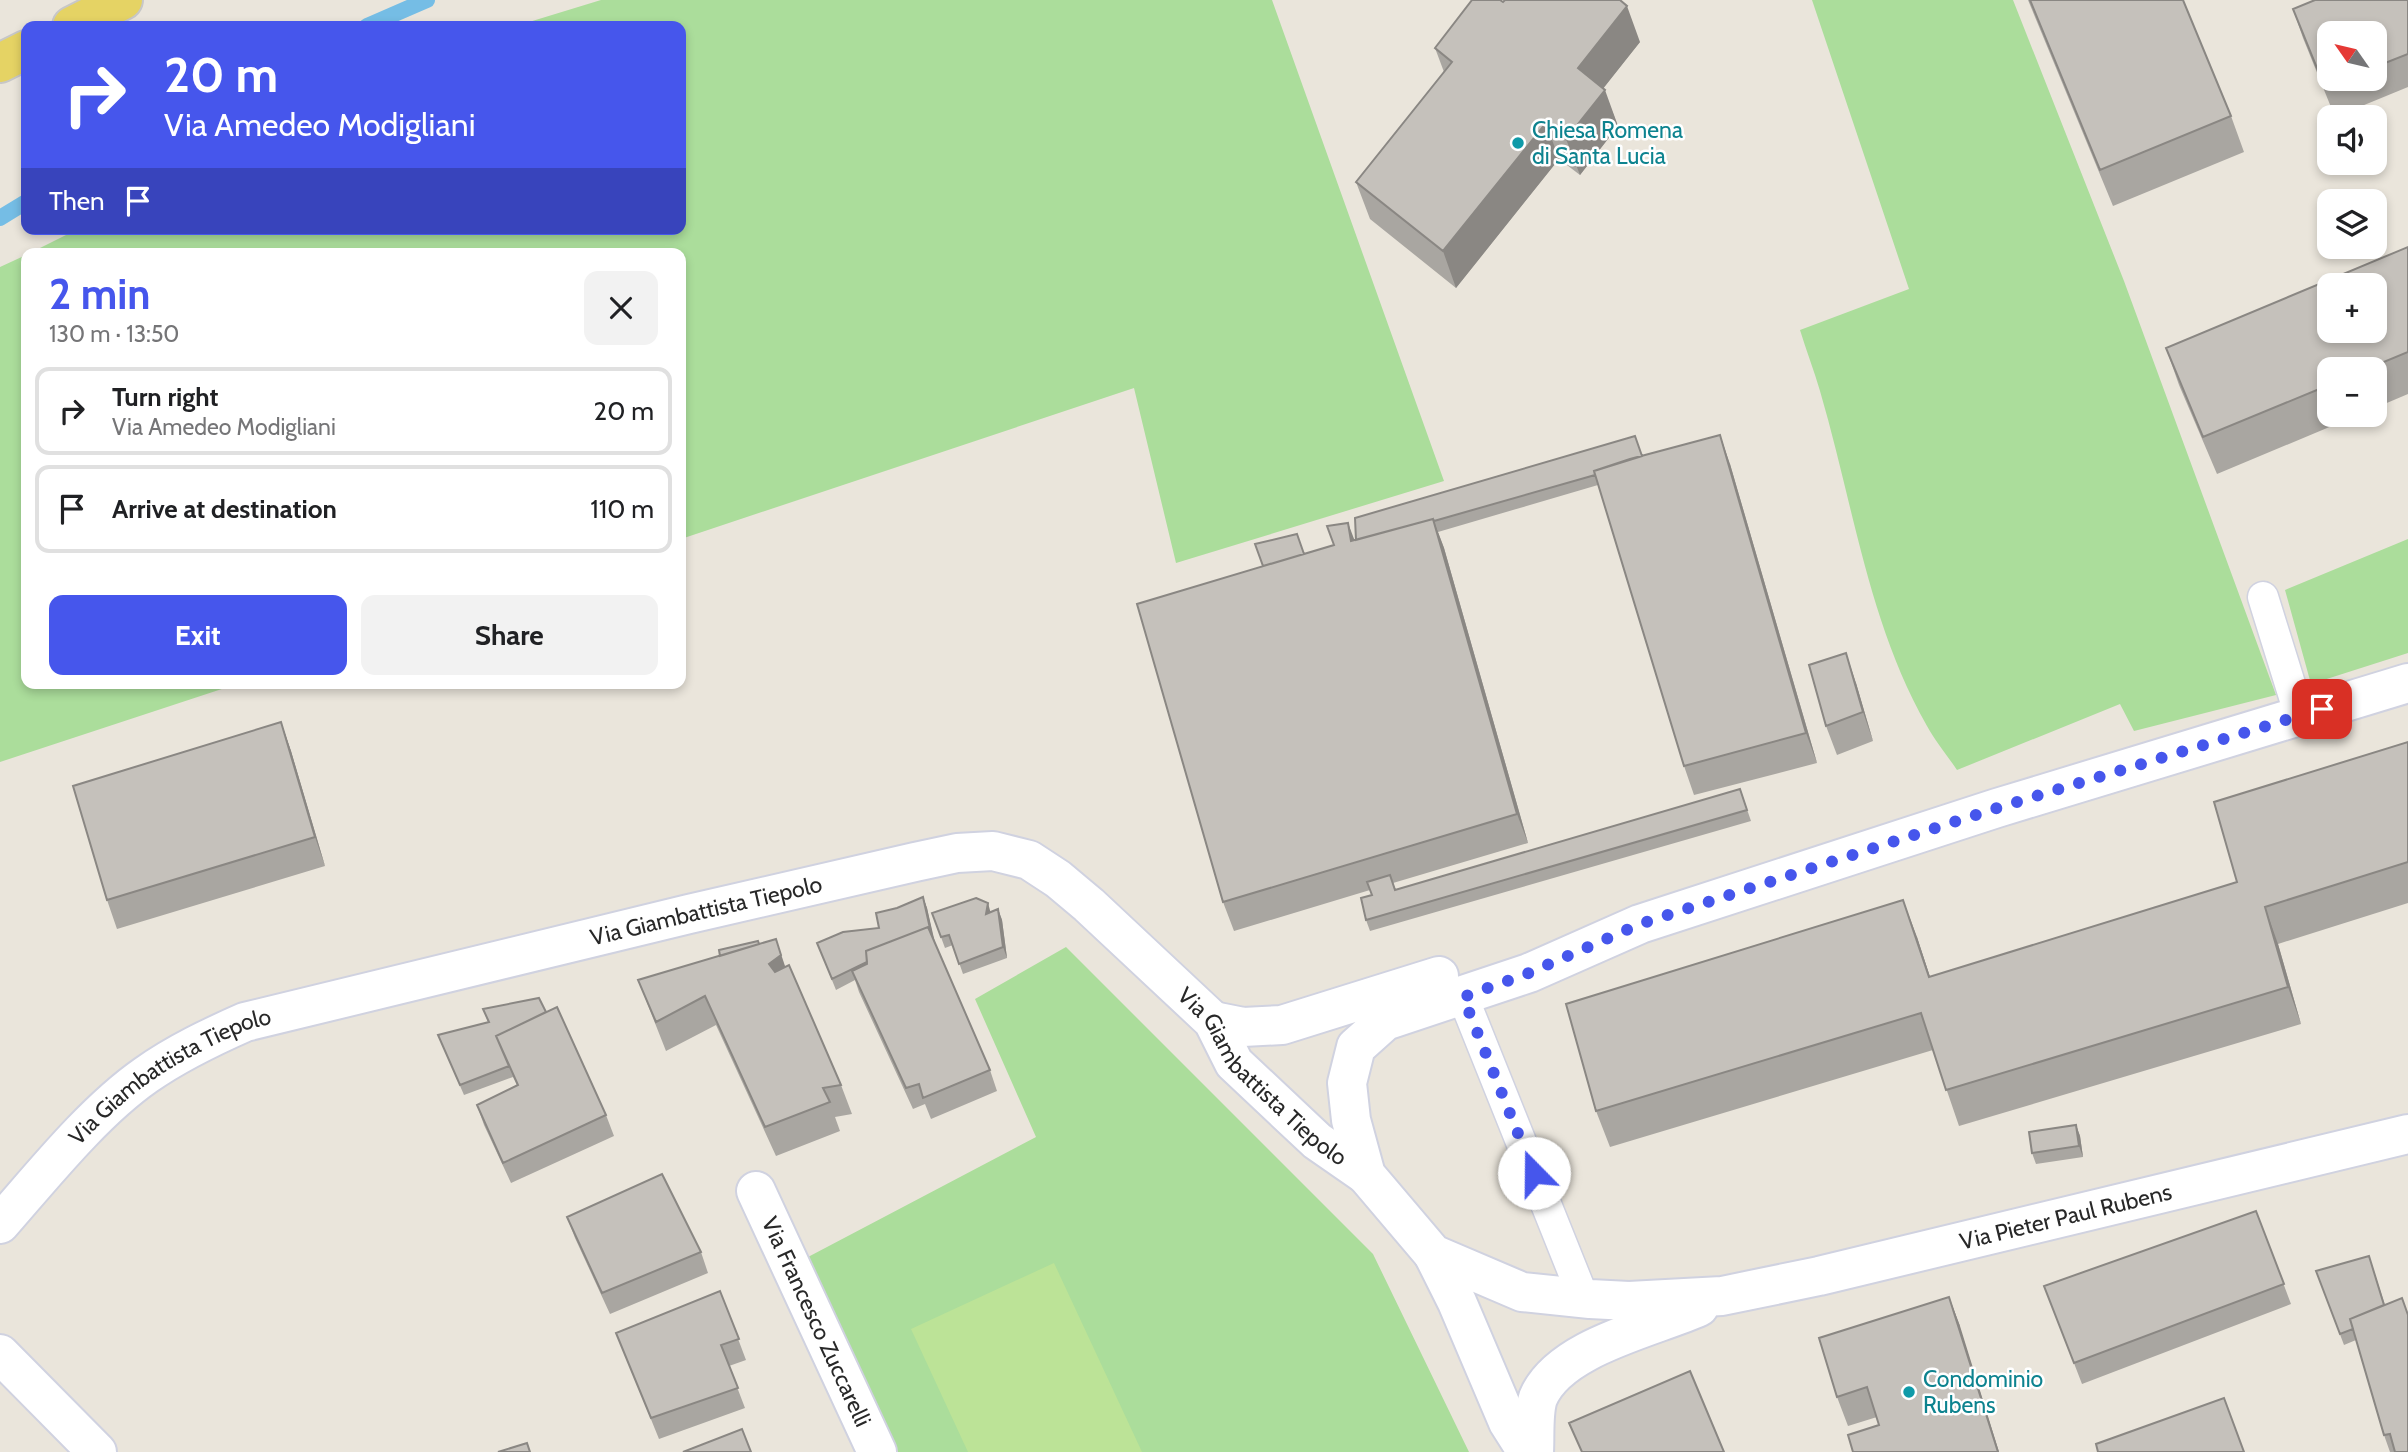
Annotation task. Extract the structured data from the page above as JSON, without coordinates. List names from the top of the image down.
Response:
{
  "streets": {
    "street": ["Via Giambattista Tiepolo", "Via Pieter Paul Rubens", "Via Francesco Zuccarelli"]
  },
  "crossings": [
    ["Via Giambattista Tiepolo", "Via Pieter Paul Rubens"]
  ],
  "places": ["Chiesa Romena di Santa Lucia", "Condominio Rubens"],
  "north": "top left",
  "page": {
    "map_buttons": ["+", "−"],
    "turn": ["20 m", "Via Amedeo Modigliani"],
    "then": "Then",
    "heading": ["2 min", "130 m · 13:50"],
    "list": [
      {
        "name": "Turn right",
        "note": "Via Amedeo Modigliani",
        "value": "20 m"
      },
      {
        "name": "Arrive at destination",
        "value": "110 m"
      }
    ],
    "buttons": ["Exit", "Share"]
  }
}
